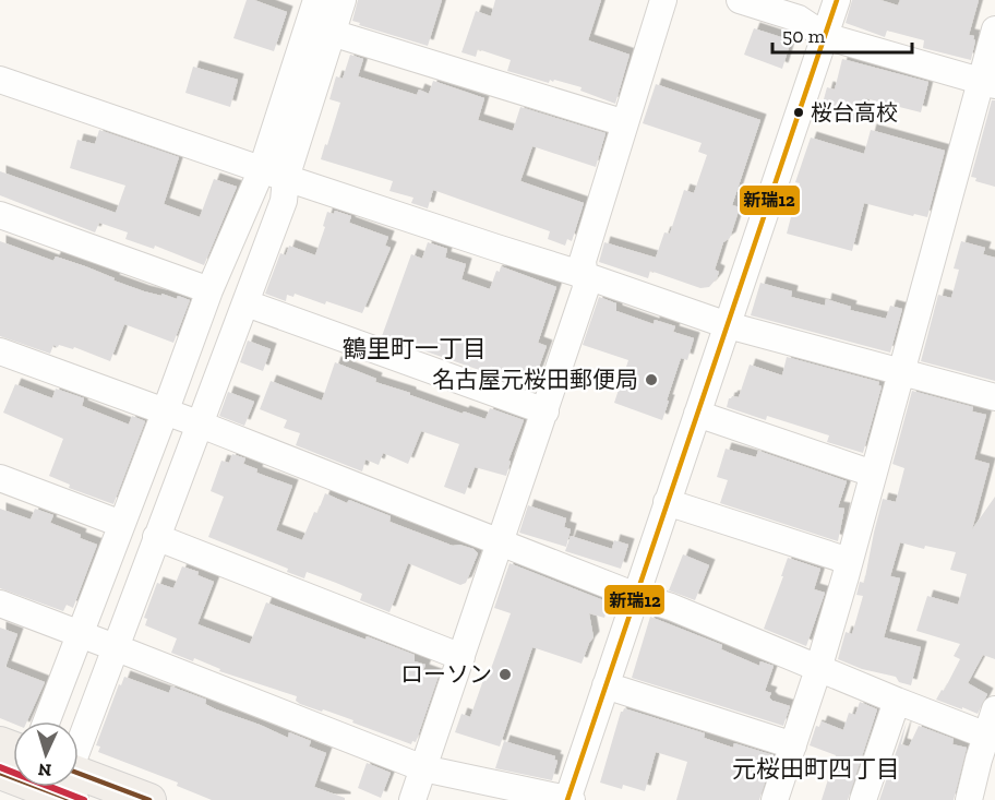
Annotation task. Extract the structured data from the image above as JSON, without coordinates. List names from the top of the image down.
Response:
{
  "districts": ["鶴里町一丁目", "元桜田町四丁目"],
  "places": ["桜台高校", "名古屋元桜田郵便局", "ローソン"],
  "lines": ["transit line 新瑞12"],
  "scale_bar": "50 m",
  "north": "bottom"
}
